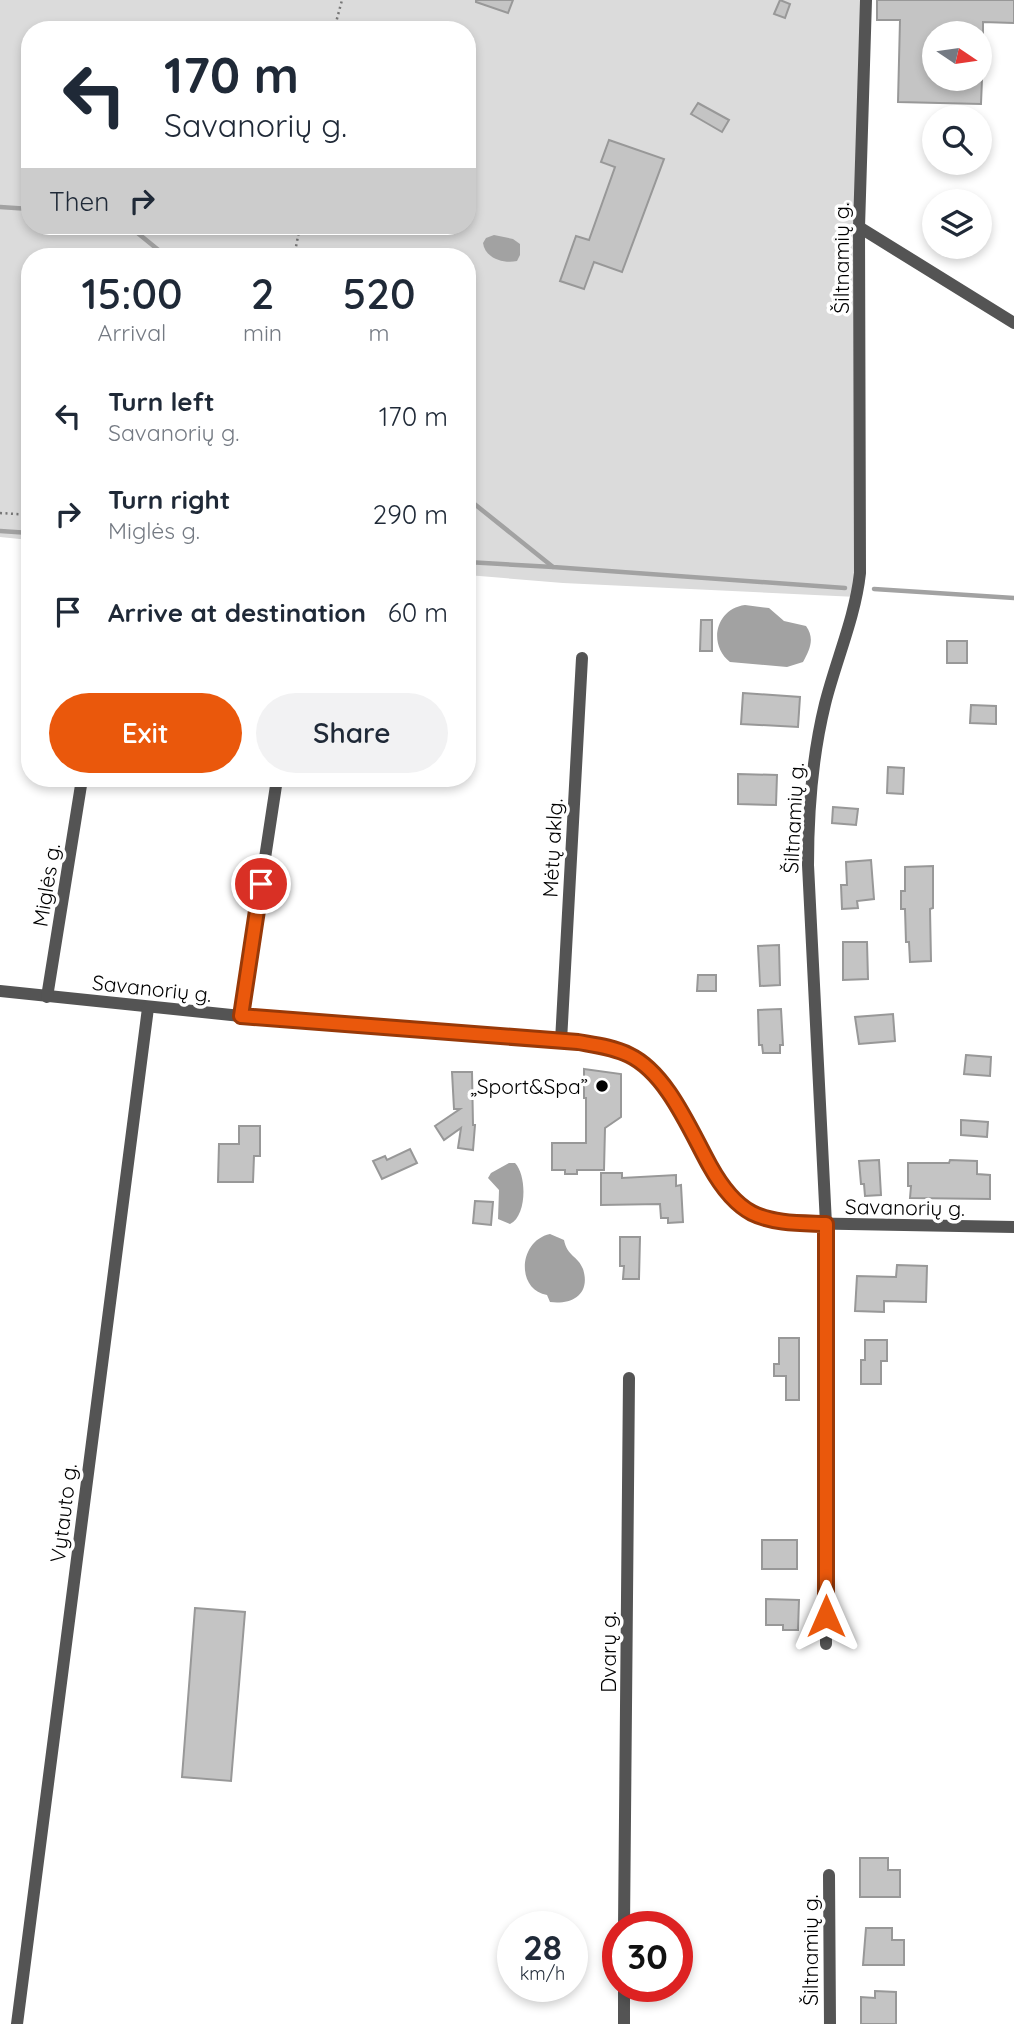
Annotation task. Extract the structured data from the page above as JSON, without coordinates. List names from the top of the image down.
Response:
{
  "streets": {
    "street": [
      "Šiltnamių g.",
      "Mėtų aklg.",
      "Miglės g.",
      "Savanorių g.",
      "Vytauto g.",
      "Dvarų g."
    ]
  },
  "crossings": [
    ["Šiltnamių g.", "Savanorių g."],
    ["Mėtų aklg.", "Savanorių g."],
    ["Miglės g.", "Savanorių g."],
    ["Savanorių g.", "Vytauto g."]
  ],
  "places": ["„Sport&Spa”"],
  "north": "right",
  "page": {
    "turn": ["170 m", "Savanorių g."],
    "then": "Then",
    "eta": [
      "15:00",
      "Arrival",
      "2",
      "min",
      "520",
      "m"
    ],
    "list": [
      {
        "name": "Turn left",
        "note": "Savanorių g.",
        "value": "170 m"
      },
      {
        "name": "Turn right",
        "note": "Miglės g.",
        "value": "290 m"
      },
      {
        "name": "Arrive at destination",
        "value": "60 m"
      }
    ],
    "buttons": ["Exit", "Share"],
    "speed": "28 km/h",
    "limit": "30"
  }
}
